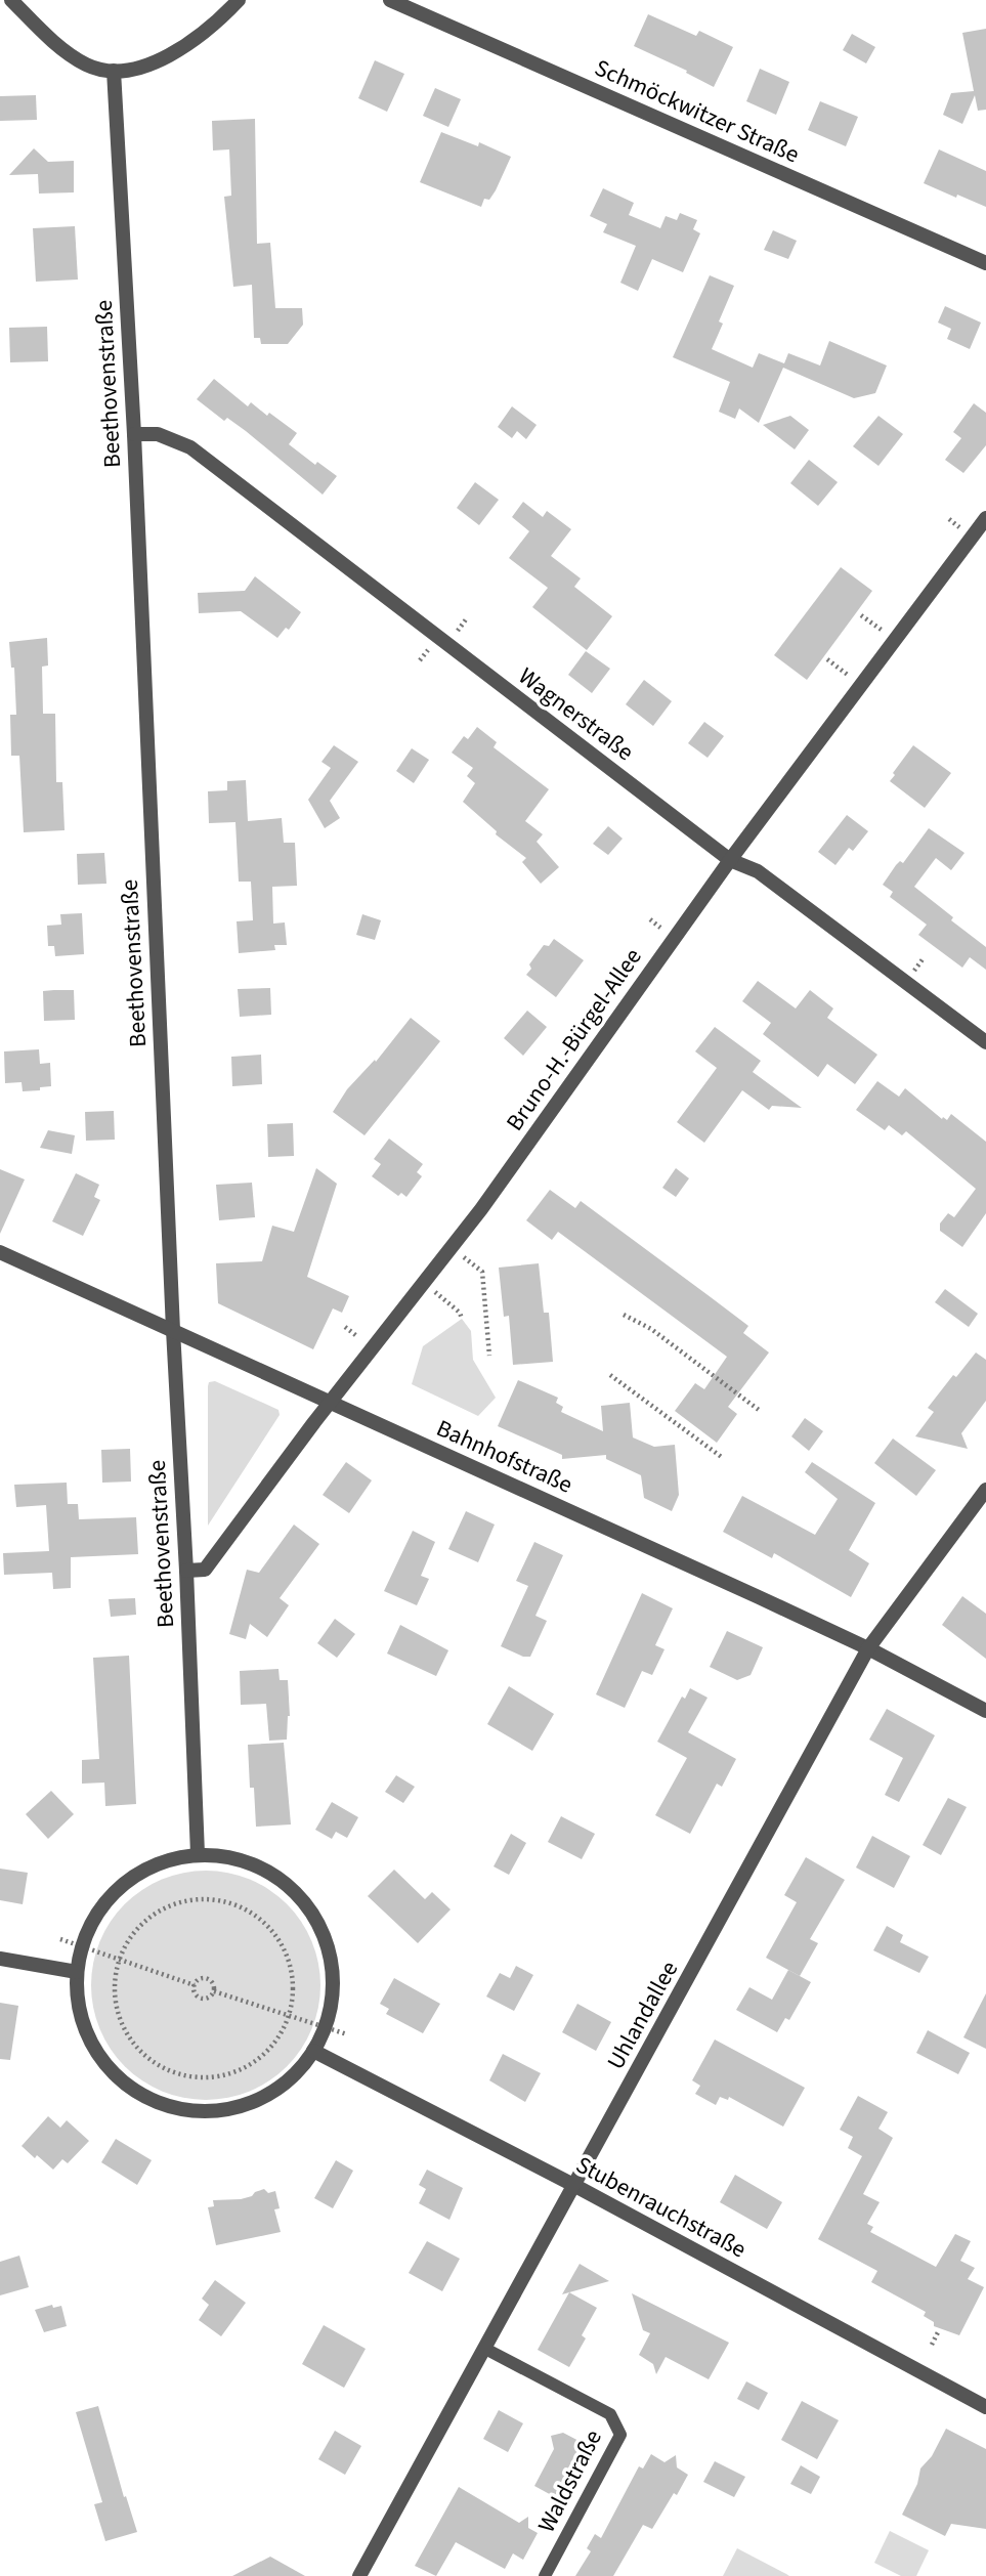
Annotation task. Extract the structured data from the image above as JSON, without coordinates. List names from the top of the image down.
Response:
{
  "streets": {
    "street": [
      "Schmöckwitzer Straße",
      "Beethovenstraße",
      "Wagnerstraße",
      "Bruno-H.-Bürgel-Allee",
      "Bahnhofstraße",
      "Uhlandallee",
      "Stubenrauchstraße"
    ],
    "lane": ["Waldstraße"]
  },
  "crossings": [
    ["Beethovenstraße", "Wagnerstraße"],
    ["Beethovenstraße", "Bruno-H.-Bürgel-Allee"],
    ["Beethovenstraße", "Bahnhofstraße"],
    ["Wagnerstraße", "Bruno-H.-Bürgel-Allee"],
    ["Bruno-H.-Bürgel-Allee", "Bahnhofstraße"],
    ["Bahnhofstraße", "Uhlandallee"],
    ["Uhlandallee", "Stubenrauchstraße"],
    ["Uhlandallee", "Waldstraße"]
  ]
}
